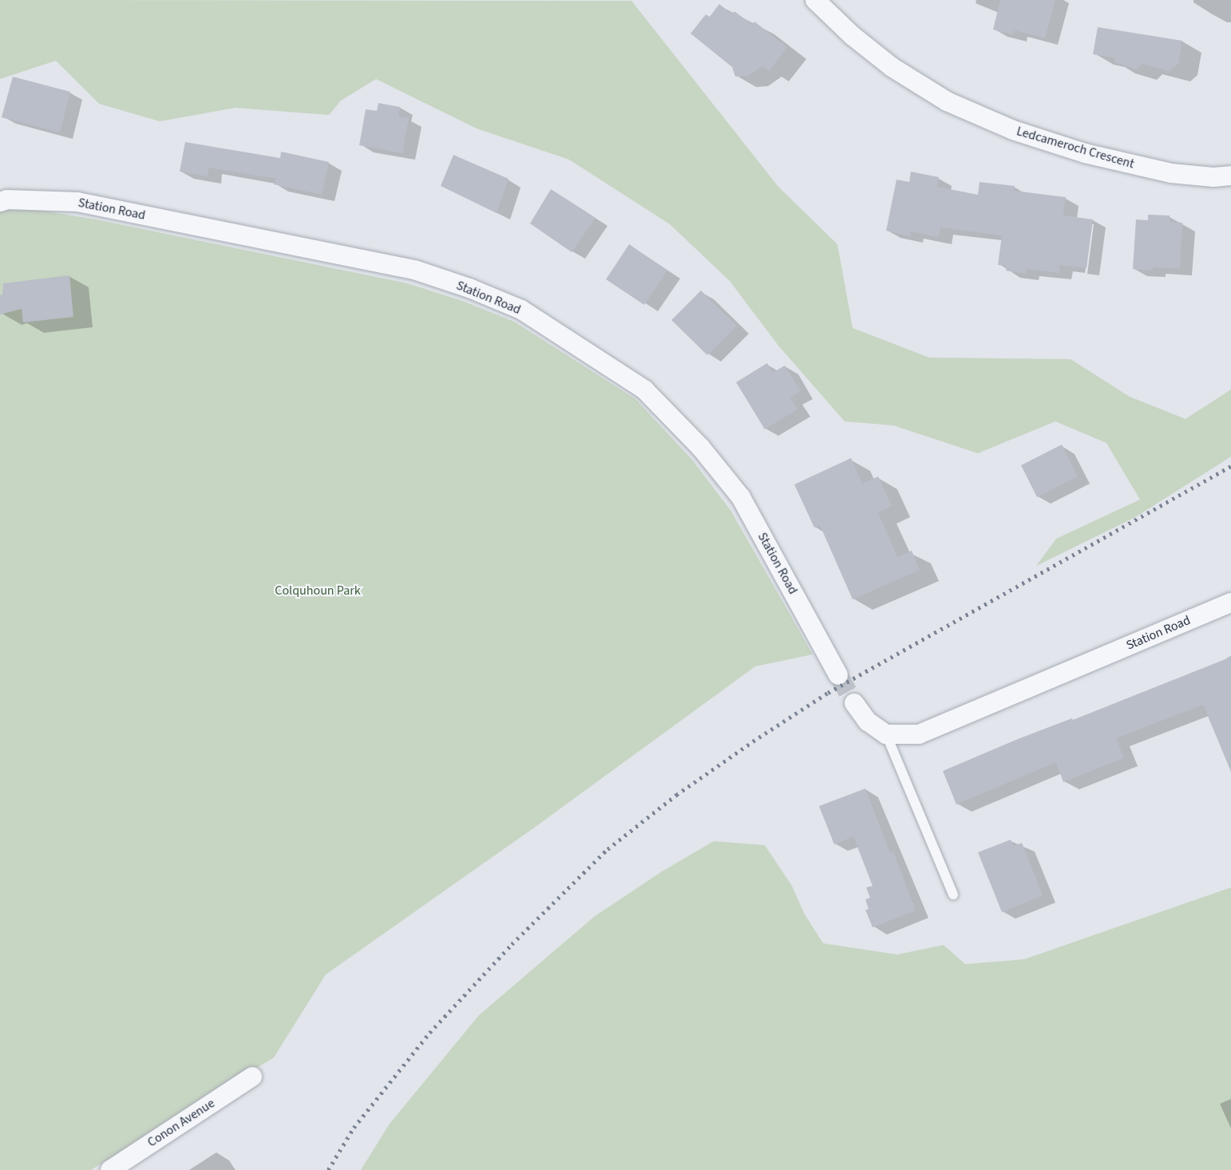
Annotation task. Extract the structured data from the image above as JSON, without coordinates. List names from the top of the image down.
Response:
{
  "streets": {
    "street": ["Ledcameroch Crescent", "Station Road", "Conon Avenue"]
  },
  "parks": ["Colquhoun Park"]
}
